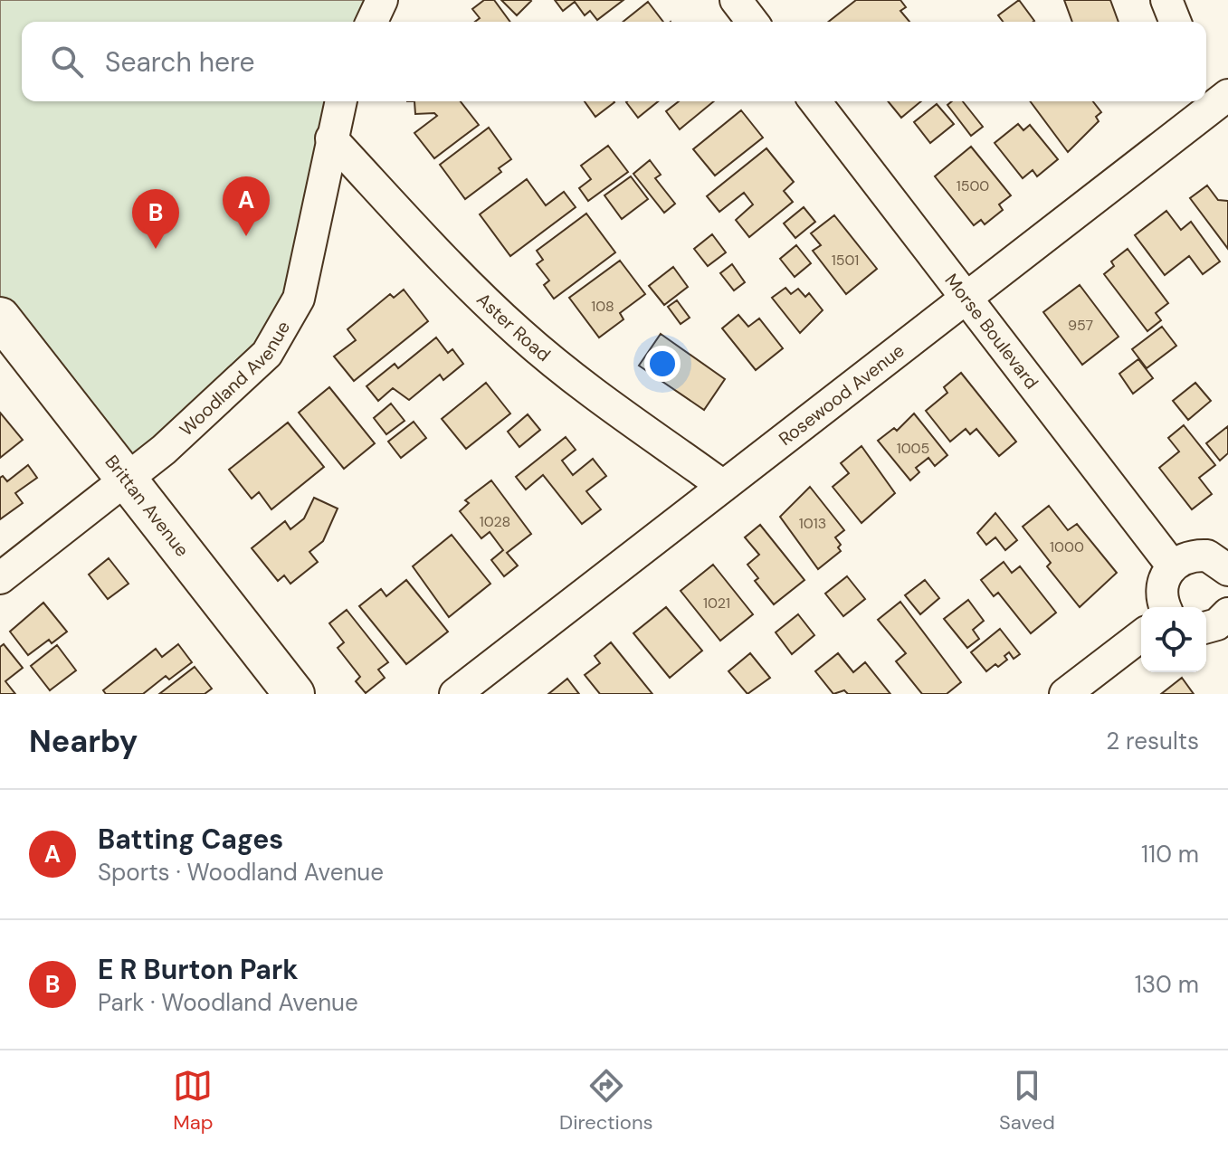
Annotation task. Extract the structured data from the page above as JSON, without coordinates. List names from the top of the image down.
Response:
{
  "streets": {
    "main road": ["Brittan Avenue"],
    "street": [
      "Aster Road",
      "Morse Boulevard",
      "Woodland Avenue",
      "Rosewood Avenue"
    ]
  },
  "crossings": [
    ["Aster Road", "Woodland Avenue"],
    ["Aster Road", "Rosewood Avenue"],
    ["Morse Boulevard", "Rosewood Avenue"],
    ["Woodland Avenue", "Brittan Avenue"]
  ],
  "house_numbers": [
    "1500",
    "1501",
    "108",
    "957",
    "1005",
    "1028",
    "1013",
    "1000",
    "1021"
  ],
  "page": {
    "search": "Search here",
    "pins": ["A", "B"],
    "heading": ["Nearby", "2 results"],
    "list": [
      {
        "mark": "A",
        "name": "Batting Cages",
        "note": "Sports · Woodland Avenue",
        "value": "110 m"
      },
      {
        "mark": "B",
        "name": "E R Burton Park",
        "note": "Park · Woodland Avenue",
        "value": "130 m"
      }
    ],
    "nav": ["Map", "Directions", "Saved"]
  }
}
